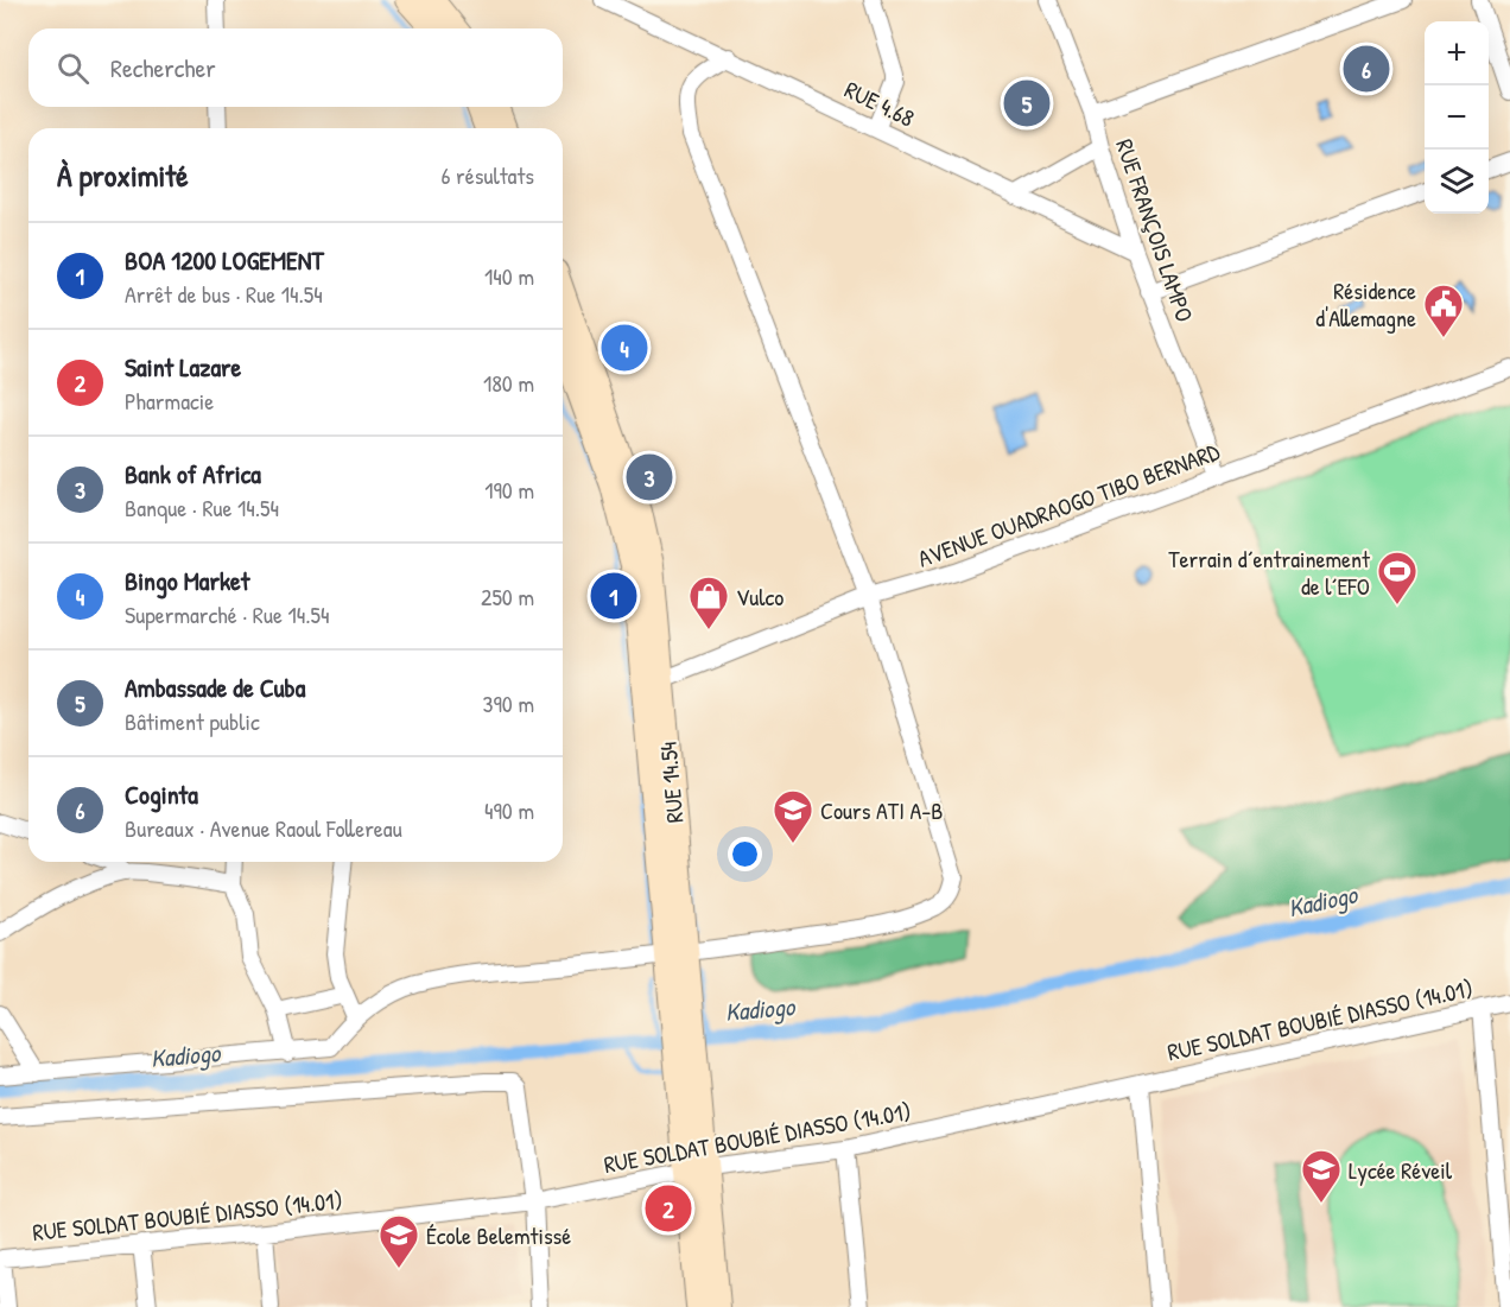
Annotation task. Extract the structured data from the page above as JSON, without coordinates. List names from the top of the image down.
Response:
{
  "streets": {
    "main road": ["RUE 14.54"],
    "street": [
      "RUE 4.68",
      "RUE FRANÇOIS LAMPO",
      "AVENUE OUADRAOGO TIBO BERNARD",
      "RUE SOLDAT BOUBIÉ DIASSO (14.01)"
    ]
  },
  "crossings": [
    ["RUE 4.68", "RUE FRANÇOIS LAMPO"],
    ["RUE FRANÇOIS LAMPO", "AVENUE OUADRAOGO TIBO BERNARD"],
    ["AVENUE OUADRAOGO TIBO BERNARD", "RUE 14.54"],
    ["RUE 14.54", "RUE SOLDAT BOUBIÉ DIASSO (14.01)"]
  ],
  "water": ["Kadiogo"],
  "places": {
    "public building": ["Résidence d'Allemagne"],
    "sports": ["Terrain d´entrainement de l´EFO"],
    "shop": ["Vulco"],
    "school or university": ["Cours ATI A-B", "Lycée Réveil", "École Belemtissé"]
  },
  "page": {
    "map_buttons": ["+", "−"],
    "search": "Rechercher",
    "pins": [
      "6",
      "5",
      "4",
      "3",
      "1",
      "2"
    ],
    "heading": ["À proximité", "6 résultats"],
    "list": [
      {
        "mark": "1",
        "name": "BOA 1200 LOGEMENT",
        "note": "Arrêt de bus · Rue 14.54",
        "value": "140 m"
      },
      {
        "mark": "2",
        "name": "Saint Lazare",
        "note": "Pharmacie",
        "value": "180 m"
      },
      {
        "mark": "3",
        "name": "Bank of Africa",
        "note": "Banque · Rue 14.54",
        "value": "190 m"
      },
      {
        "mark": "4",
        "name": "Bingo Market",
        "note": "Supermarché · Rue 14.54",
        "value": "250 m"
      },
      {
        "mark": "5",
        "name": "Ambassade de Cuba",
        "note": "Bâtiment public",
        "value": "390 m"
      },
      {
        "mark": "6",
        "name": "Coginta",
        "note": "Bureaux · Avenue Raoul Follereau",
        "value": "490 m"
      }
    ]
  }
}
